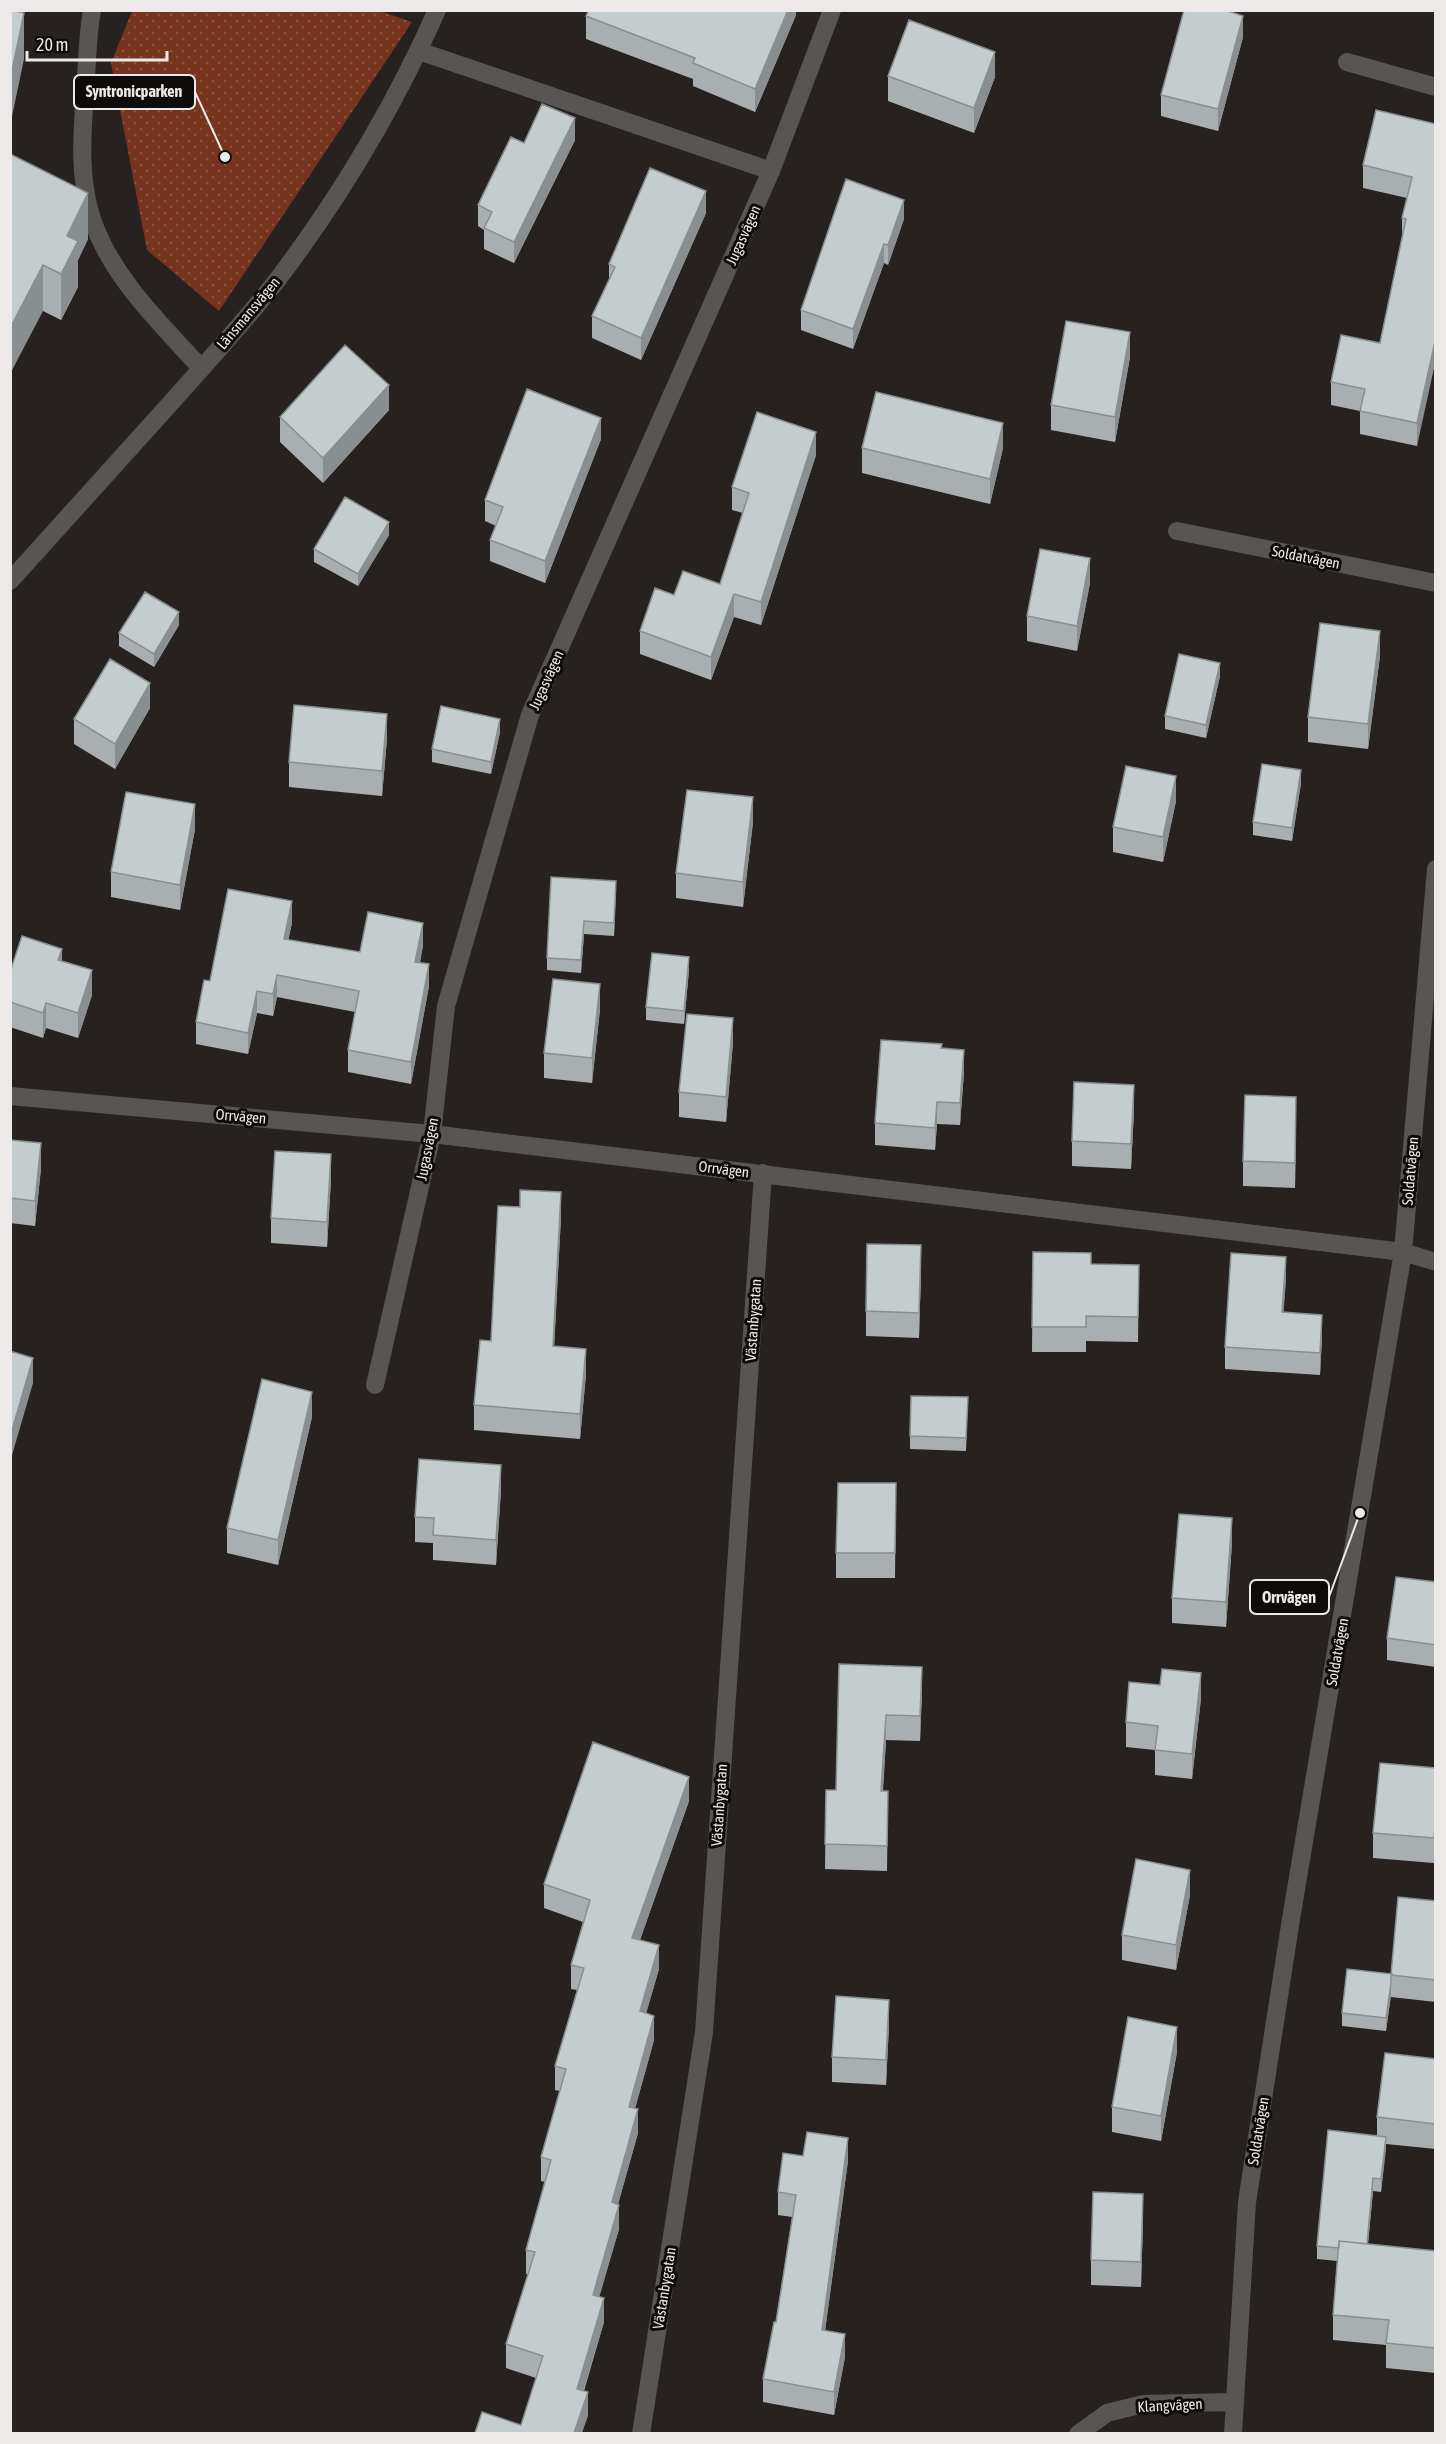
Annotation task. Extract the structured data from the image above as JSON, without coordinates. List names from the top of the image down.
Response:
{
  "streets": {
    "street": [
      "Jugasvägen",
      "Länsmansvägen",
      "Soldatvägen",
      "Orrvägen",
      "Västanbygatan",
      "Klangvägen"
    ]
  },
  "crossings": [
    ["Jugasvägen", "Orrvägen"],
    ["Soldatvägen", "Orrvägen"],
    ["Soldatvägen", "Klangvägen"],
    ["Orrvägen", "Västanbygatan"]
  ],
  "places": ["Syntronicparken", "Orrvägen"],
  "scale_bar": "20 m"
}
